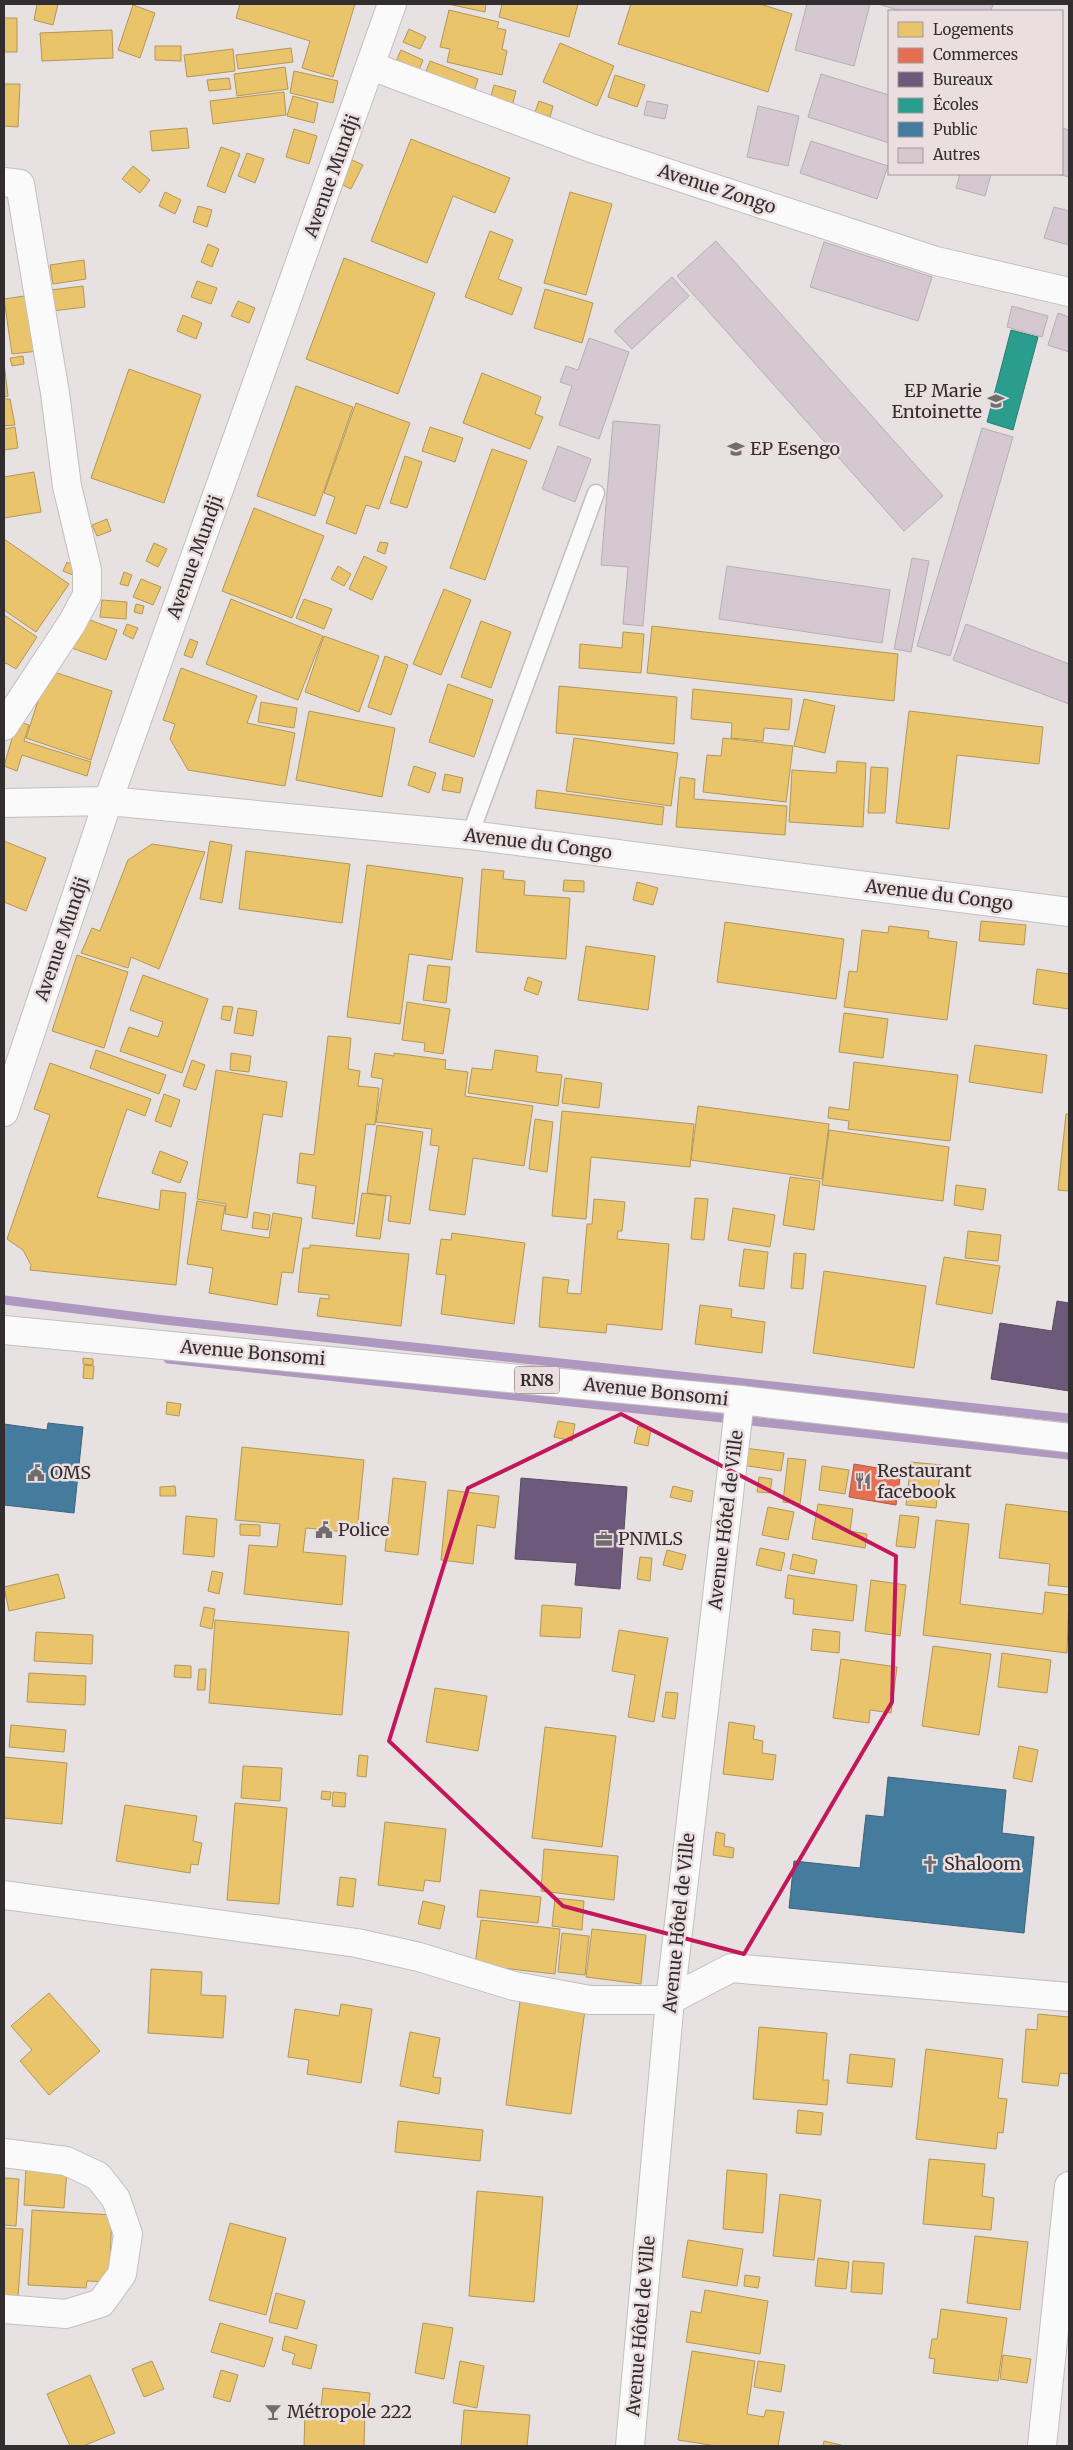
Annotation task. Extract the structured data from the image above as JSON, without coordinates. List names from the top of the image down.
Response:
{
  "streets": {
    "street": [
      "Avenue Mundji",
      "Avenue Zongo",
      "Avenue du Congo",
      "Avenue Bonsomi",
      "RN8",
      "Avenue Hôtel de Ville"
    ]
  },
  "crossings": [
    ["Avenue Mundji", "Avenue Zongo"],
    ["Avenue Mundji", "Avenue du Congo"],
    ["Avenue Bonsomi", "Avenue Hôtel de Ville"]
  ],
  "places": {
    "school or university": ["EP Marie Entoinette", "EP Esengo"],
    "public building": ["OMS", "Police"],
    "restaurant": ["Restaurant facebook"],
    "office": ["PNMLS"],
    "church": ["Shaloom"],
    "bar": ["Métropole 222"]
  },
  "legend": [
    "Logements",
    "Commerces",
    "Bureaux",
    "Écoles",
    "Public",
    "Autres"
  ]
}
